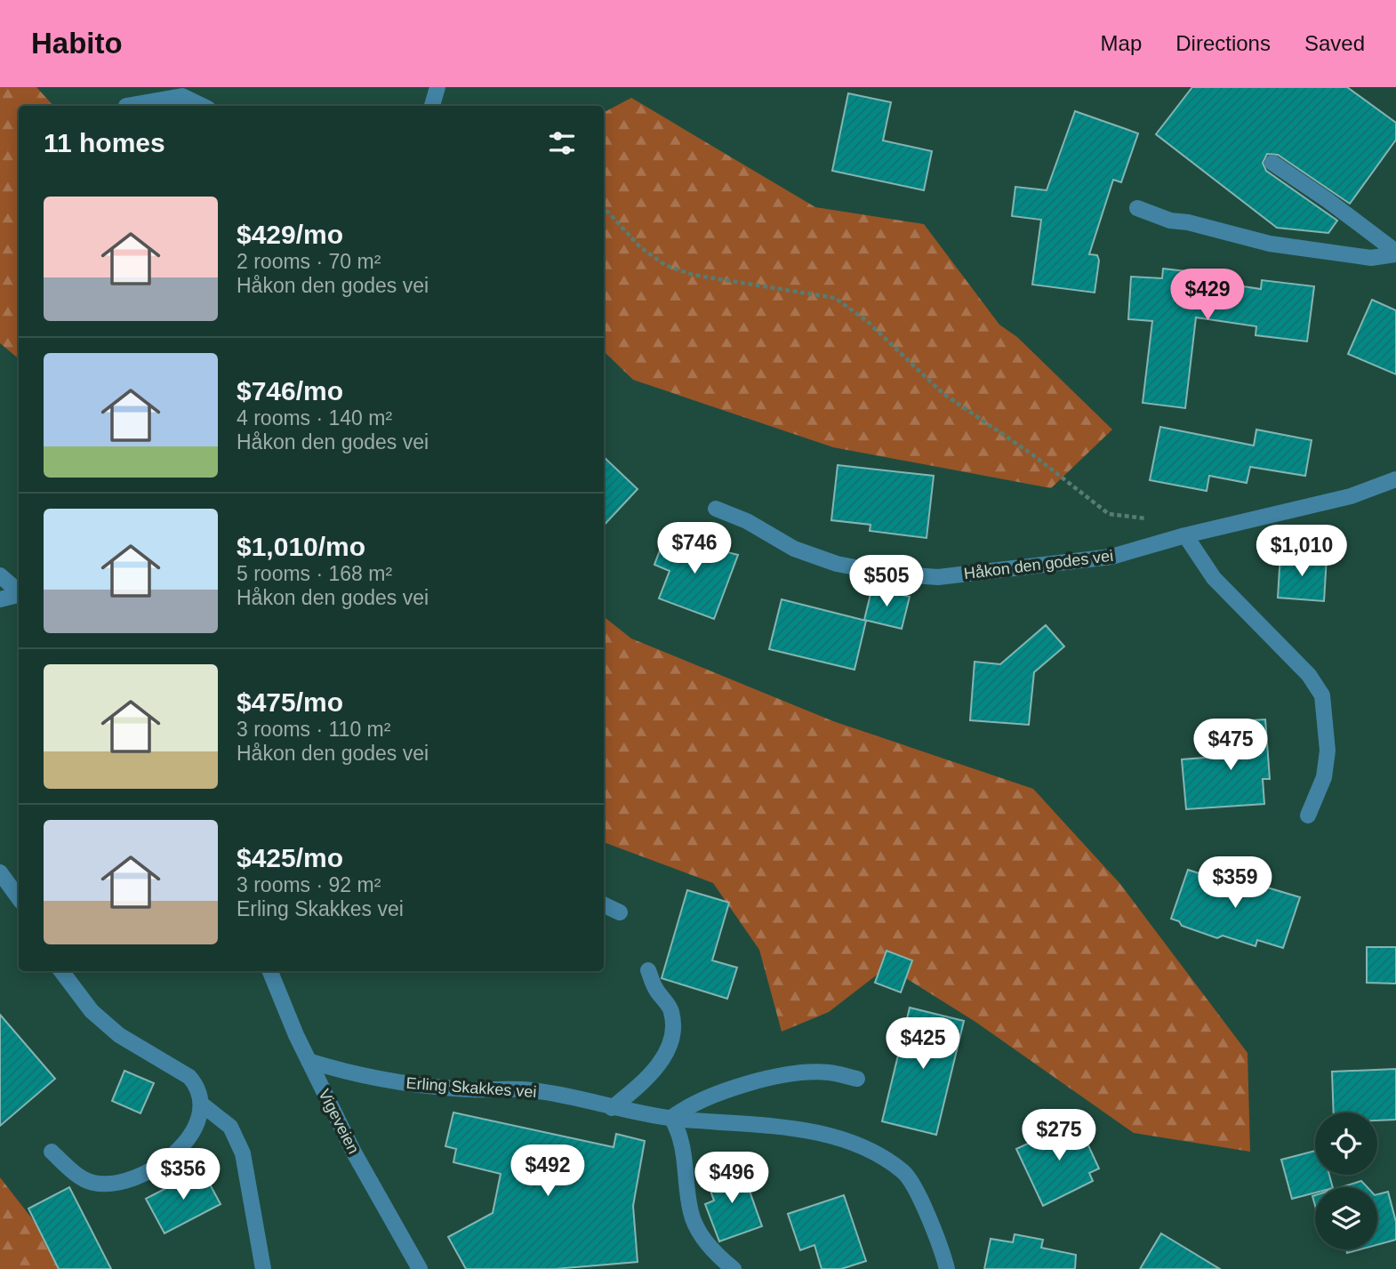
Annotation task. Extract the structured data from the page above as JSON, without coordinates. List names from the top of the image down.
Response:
{
  "streets": {
    "street": ["Håkon den godes vei", "Erling Skakkes vei", "Vigeveien"]
  },
  "crossings": [
    ["Erling Skakkes vei", "Vigeveien"]
  ],
  "page": {
    "header": "Habito",
    "nav": ["Map", "Directions", "Saved"],
    "heading": "11 homes",
    "list": [
      {
        "name": "$429/mo",
        "note": "2 rooms · 70 m² · Håkon den godes vei"
      },
      {
        "name": "$746/mo",
        "note": "4 rooms · 140 m² · Håkon den godes vei"
      },
      {
        "name": "$1,010/mo",
        "note": "5 rooms · 168 m² · Håkon den godes vei"
      },
      {
        "name": "$475/mo",
        "note": "3 rooms · 110 m² · Håkon den godes vei"
      },
      {
        "name": "$425/mo",
        "note": "3 rooms · 92 m² · Erling Skakkes vei"
      }
    ],
    "price": [
      "$429",
      "$746",
      "$1,010",
      "$505",
      "$475",
      "$359",
      "$425",
      "$275",
      "$492",
      "$356",
      "$496"
    ]
  }
}
